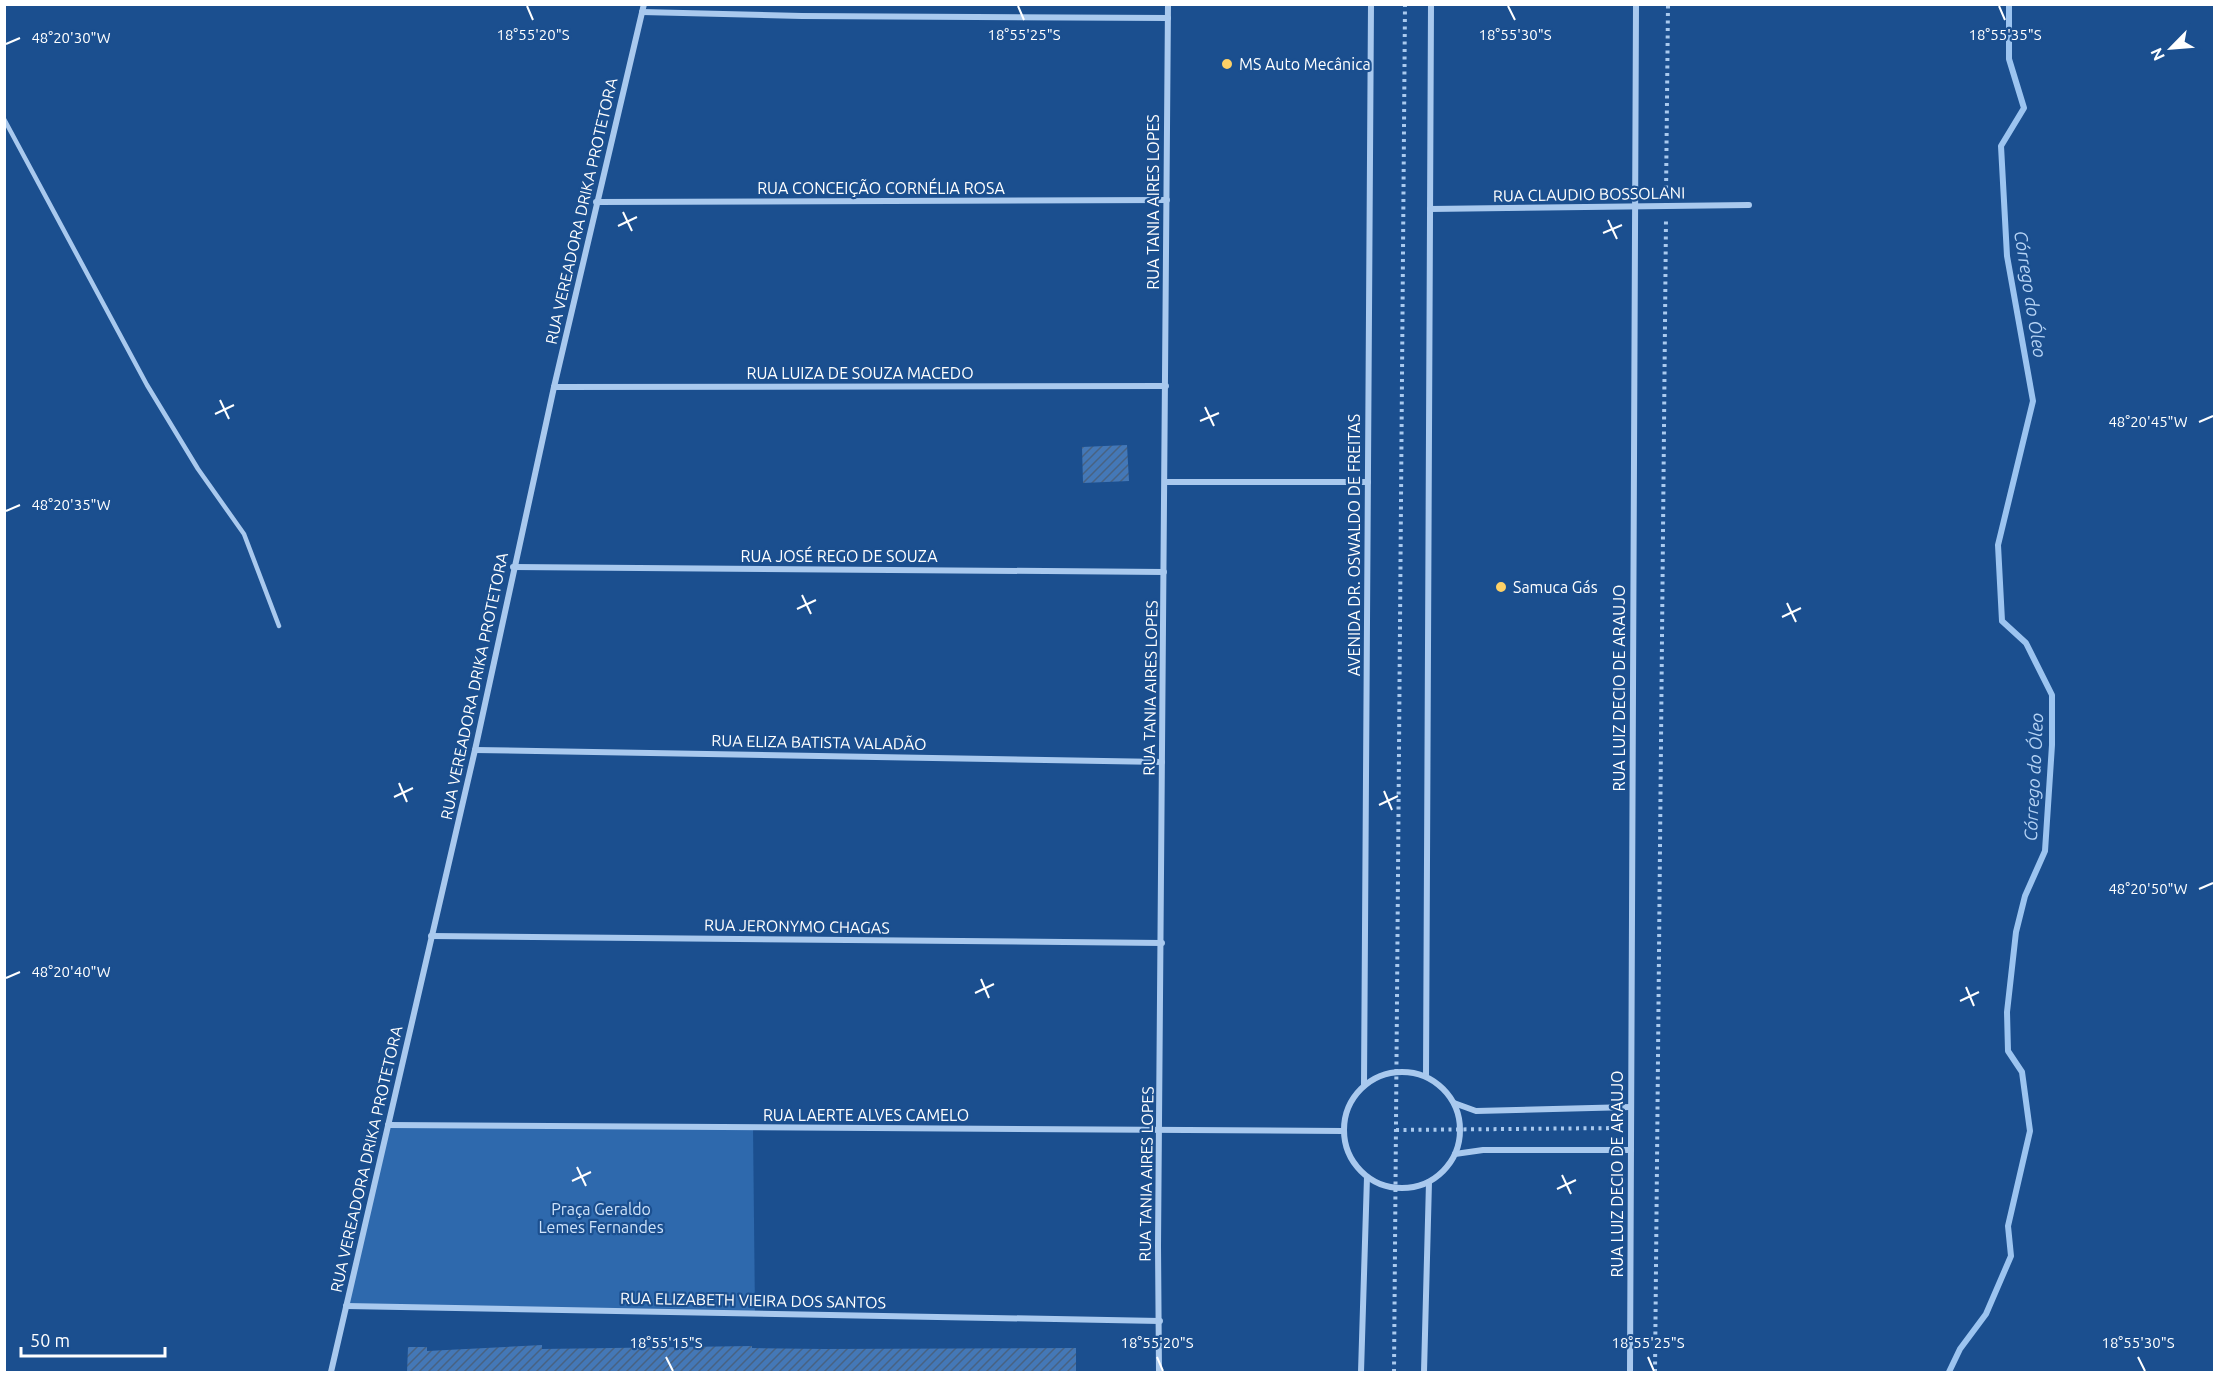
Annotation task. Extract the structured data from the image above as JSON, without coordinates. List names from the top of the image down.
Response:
{
  "streets": {
    "street": [
      "RUA CONCEIÇÃO CORNÉLIA ROSA",
      "RUA CLAUDIO BOSSOLANI",
      "RUA TANIA AIRES LOPES",
      "RUA VEREADORA DRIKA PROTETORA",
      "RUA LUIZA DE SOUZA MACEDO",
      "AVENIDA DR. OSWALDO DE FREITAS",
      "RUA JOSÉ REGO DE SOUZA",
      "RUA LUIZ DECIO DE ARAUJO",
      "RUA ELIZA BATISTA VALADÃO",
      "RUA JERONYMO CHAGAS",
      "RUA LAERTE ALVES CAMELO",
      "RUA ELIZABETH VIEIRA DOS SANTOS"
    ]
  },
  "crossings": [
    ["RUA CONCEIÇÃO CORNÉLIA ROSA", "RUA TANIA AIRES LOPES"],
    ["RUA CONCEIÇÃO CORNÉLIA ROSA", "RUA VEREADORA DRIKA PROTETORA"],
    ["RUA CLAUDIO BOSSOLANI", "RUA LUIZ DECIO DE ARAUJO"],
    ["RUA TANIA AIRES LOPES", "RUA LUIZA DE SOUZA MACEDO"],
    ["RUA TANIA AIRES LOPES", "RUA JOSÉ REGO DE SOUZA"],
    ["RUA TANIA AIRES LOPES", "RUA ELIZA BATISTA VALADÃO"],
    ["RUA TANIA AIRES LOPES", "RUA JERONYMO CHAGAS"],
    ["RUA TANIA AIRES LOPES", "RUA LAERTE ALVES CAMELO"],
    ["RUA TANIA AIRES LOPES", "RUA ELIZABETH VIEIRA DOS SANTOS"],
    ["RUA VEREADORA DRIKA PROTETORA", "RUA LUIZA DE SOUZA MACEDO"],
    ["RUA VEREADORA DRIKA PROTETORA", "RUA JOSÉ REGO DE SOUZA"],
    ["RUA VEREADORA DRIKA PROTETORA", "RUA ELIZA BATISTA VALADÃO"],
    ["RUA VEREADORA DRIKA PROTETORA", "RUA JERONYMO CHAGAS"],
    ["RUA VEREADORA DRIKA PROTETORA", "RUA LAERTE ALVES CAMELO"],
    ["RUA VEREADORA DRIKA PROTETORA", "RUA ELIZABETH VIEIRA DOS SANTOS"]
  ],
  "water": ["Córrego do Óleo"],
  "parks": ["Praça Geraldo Lemes Fernandes"],
  "places": ["MS Auto Mecânica", "Samuca Gás"],
  "scale_bar": "50 m",
  "north": "bottom left",
  "coordinates": [
    "18°55'25\"S",
    "18°55'30\"S",
    "18°55'35\"S",
    "18°55'20\"S",
    "48°20'30\"W",
    "48°20'45\"W",
    "48°20'35\"W",
    "48°20'50\"W",
    "48°20'40\"W",
    "18°55'15\"S"
  ]
}
